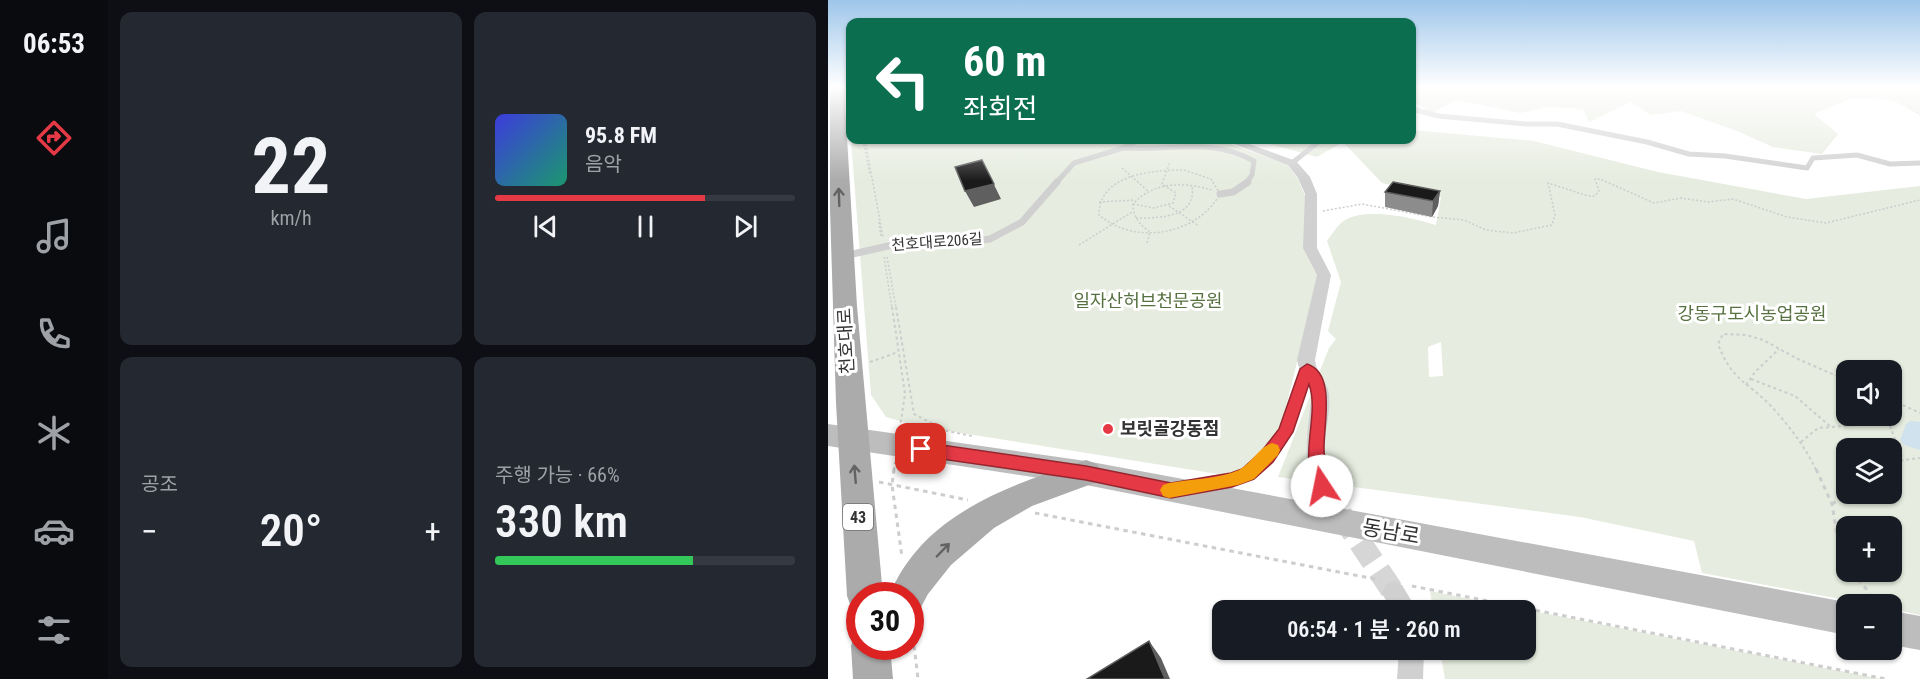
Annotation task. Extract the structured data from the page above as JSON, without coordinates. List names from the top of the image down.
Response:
{
  "streets": {
    "main road": ["천호대로", "43", "동남로"],
    "lane": ["천호대로206길"]
  },
  "crossings": [
    ["천호대로206길", "천호대로"],
    ["천호대로", "동남로"]
  ],
  "one_way": ["천호대로"],
  "parks": ["일자산허브천문공원", "강동구도시농업공원"],
  "places": ["보릿골강동점"],
  "page": {
    "tabs": "06:53",
    "tile": [
      ["22", "km/h"],
      "공조",
      ["주행 가능 · 66%", "330 km"]
    ],
    "turn": ["60 m", "좌회전"],
    "song": ["95.8 FM", "음악"],
    "map_buttons": ["+", "−"],
    "heat": ["−", "20°", "+"],
    "limit": "30",
    "trip": "06:54 · 1 분 · 260 m"
  }
}
